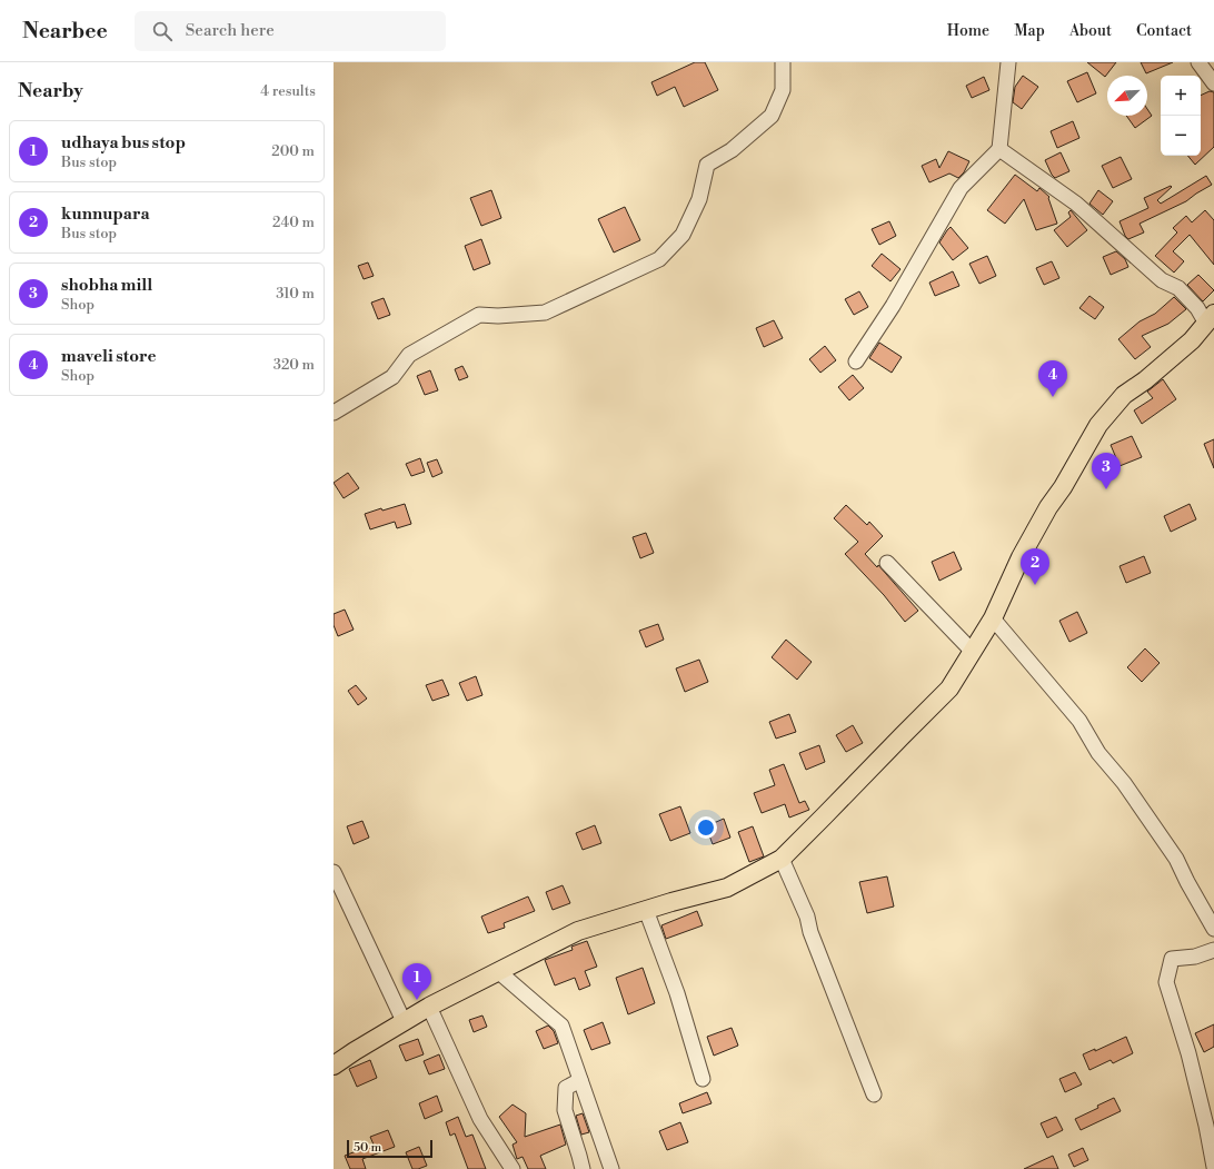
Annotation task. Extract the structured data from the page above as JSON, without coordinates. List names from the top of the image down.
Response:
{
  "scale_bar": "50 m",
  "north": "bottom left",
  "page": {
    "header": "Nearbee",
    "search": "Search here",
    "nav": [
      "Home",
      "Map",
      "About",
      "Contact"
    ],
    "heading": ["Nearby", "4 results"],
    "map_buttons": ["+", "−"],
    "list": [
      {
        "mark": "1",
        "name": "udhaya bus stop",
        "note": "Bus stop",
        "value": "200 m"
      },
      {
        "mark": "2",
        "name": "kunnupara",
        "note": "Bus stop",
        "value": "240 m"
      },
      {
        "mark": "3",
        "name": "shobha mill",
        "note": "Shop",
        "value": "310 m"
      },
      {
        "mark": "4",
        "name": "maveli store",
        "note": "Shop",
        "value": "320 m"
      }
    ],
    "pins": [
      "4",
      "3",
      "2",
      "1"
    ],
    "scale": "50 m"
  }
}
